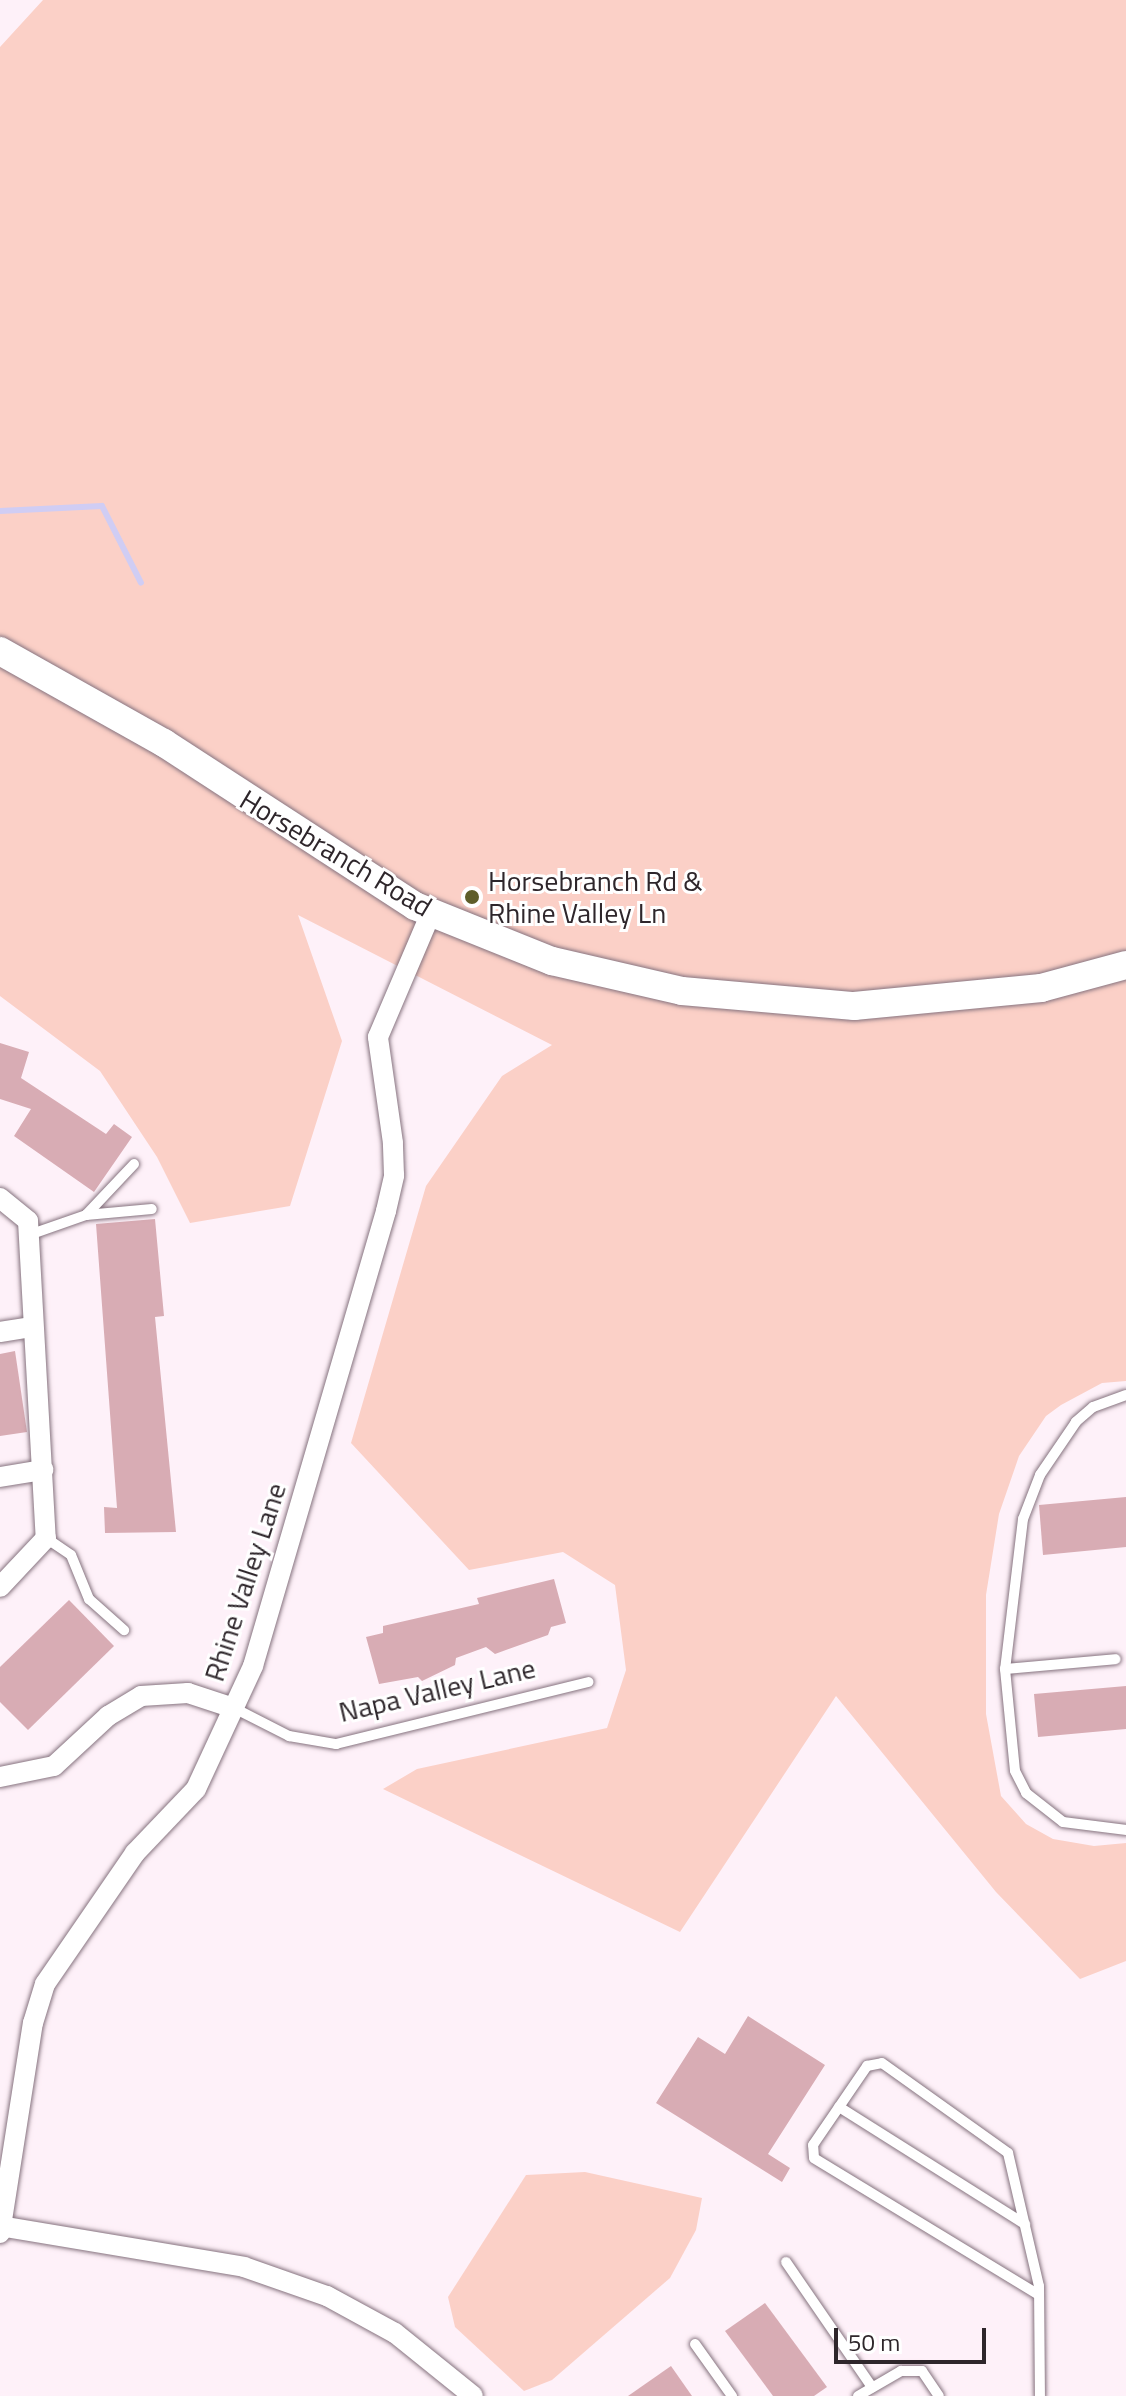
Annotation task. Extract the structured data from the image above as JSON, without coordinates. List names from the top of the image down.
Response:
{
  "streets": {
    "street": ["Horsebranch Road", "Rhine Valley Lane", "Napa Valley Lane"]
  },
  "crossings": [
    ["Horsebranch Road", "Rhine Valley Lane"],
    ["Rhine Valley Lane", "Napa Valley Lane"]
  ],
  "places": ["Horsebranch Rd & Rhine Valley Ln"],
  "scale_bar": "50 m"
}
